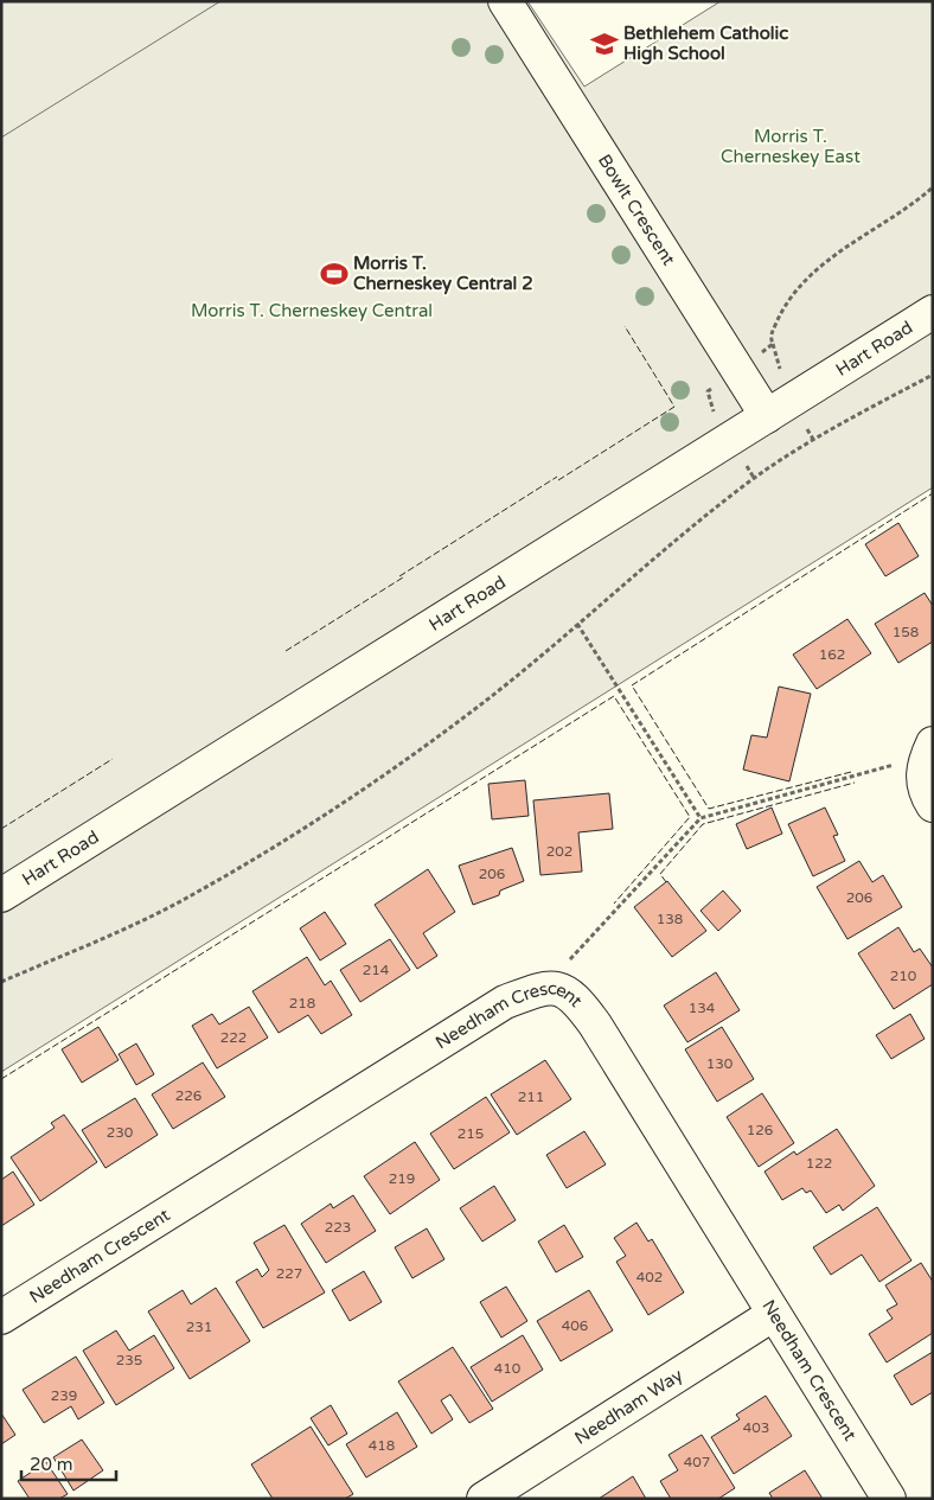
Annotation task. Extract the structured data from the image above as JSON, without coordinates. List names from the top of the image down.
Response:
{
  "streets": {
    "street": [
      "Bowlt Crescent",
      "Hart Road",
      "Needham Crescent",
      "Needham Way"
    ]
  },
  "crossings": [
    ["Bowlt Crescent", "Hart Road"],
    ["Needham Crescent", "Needham Way"]
  ],
  "parks": ["Morris T. Cherneskey East", "Morris T. Cherneskey Central"],
  "places": {
    "school or university": ["Bethlehem Catholic High School"],
    "sports": ["Morris T. Cherneskey Central 2"]
  },
  "house_numbers": [
    "158",
    "162",
    "202",
    "206",
    "206",
    "138",
    "214",
    "210",
    "218",
    "134",
    "222",
    "130",
    "226",
    "211",
    "126",
    "230",
    "215",
    "122",
    "219",
    "223",
    "227",
    "402",
    "406",
    "231",
    "235",
    "410",
    "239",
    "403",
    "418",
    "407"
  ],
  "scale_bar": "20 m"
}
